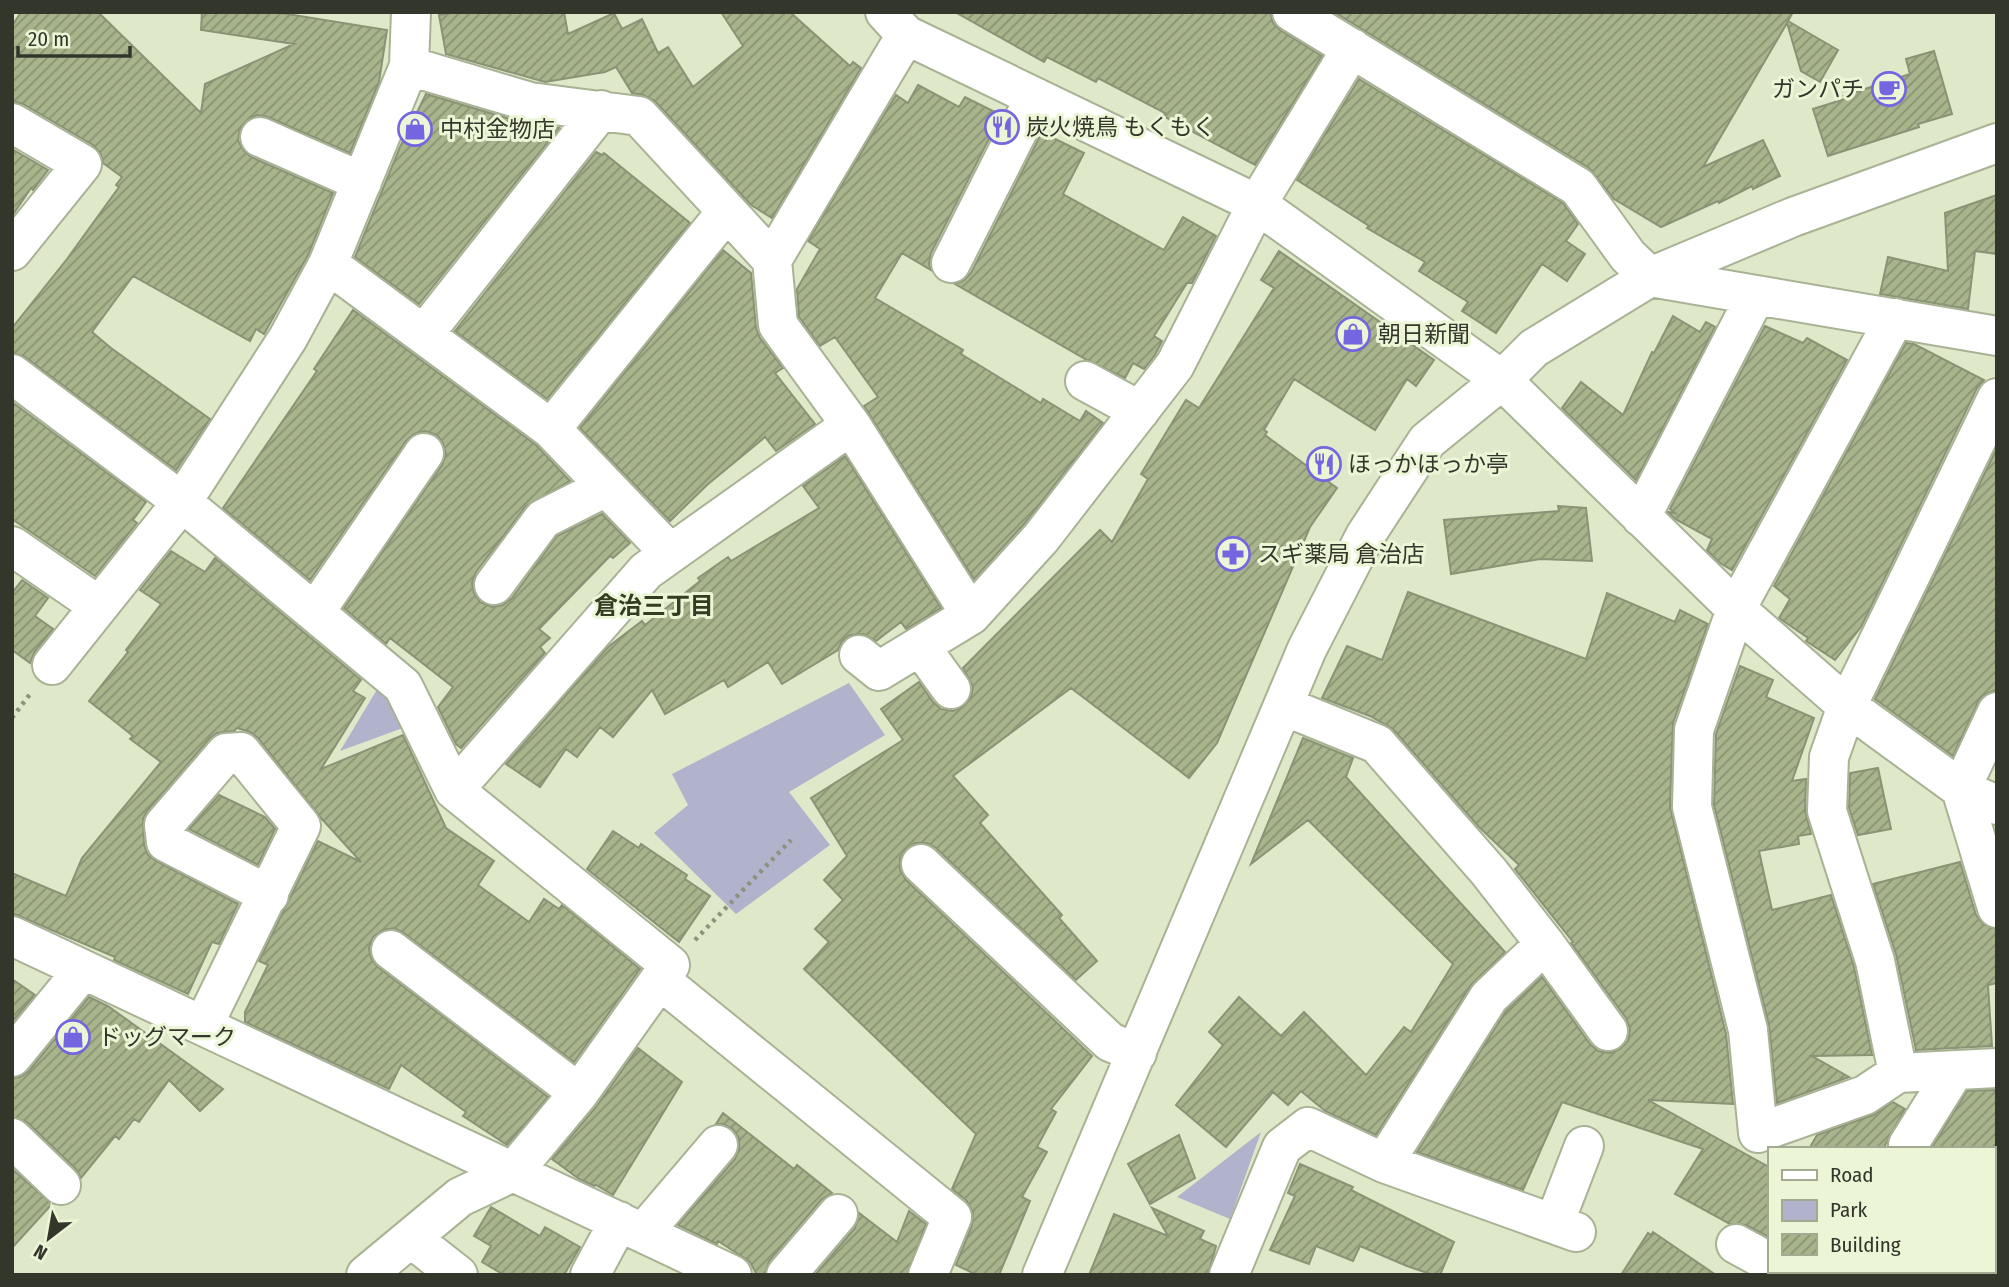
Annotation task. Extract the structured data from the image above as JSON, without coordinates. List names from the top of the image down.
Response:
{
  "districts": ["倉治三丁目"],
  "places": {
    "cafe": ["ガンパチ"],
    "restaurant": ["炭火焼鳥 もくもく", "ほっかほっか亭"],
    "shop": ["中村金物店", "朝日新聞", "ドッグマーク"],
    "pharmacy": ["スギ薬局 倉治店"]
  },
  "legend": ["Road", "Park", "Building"],
  "scale_bar": "20 m",
  "north": "bottom left"
}
